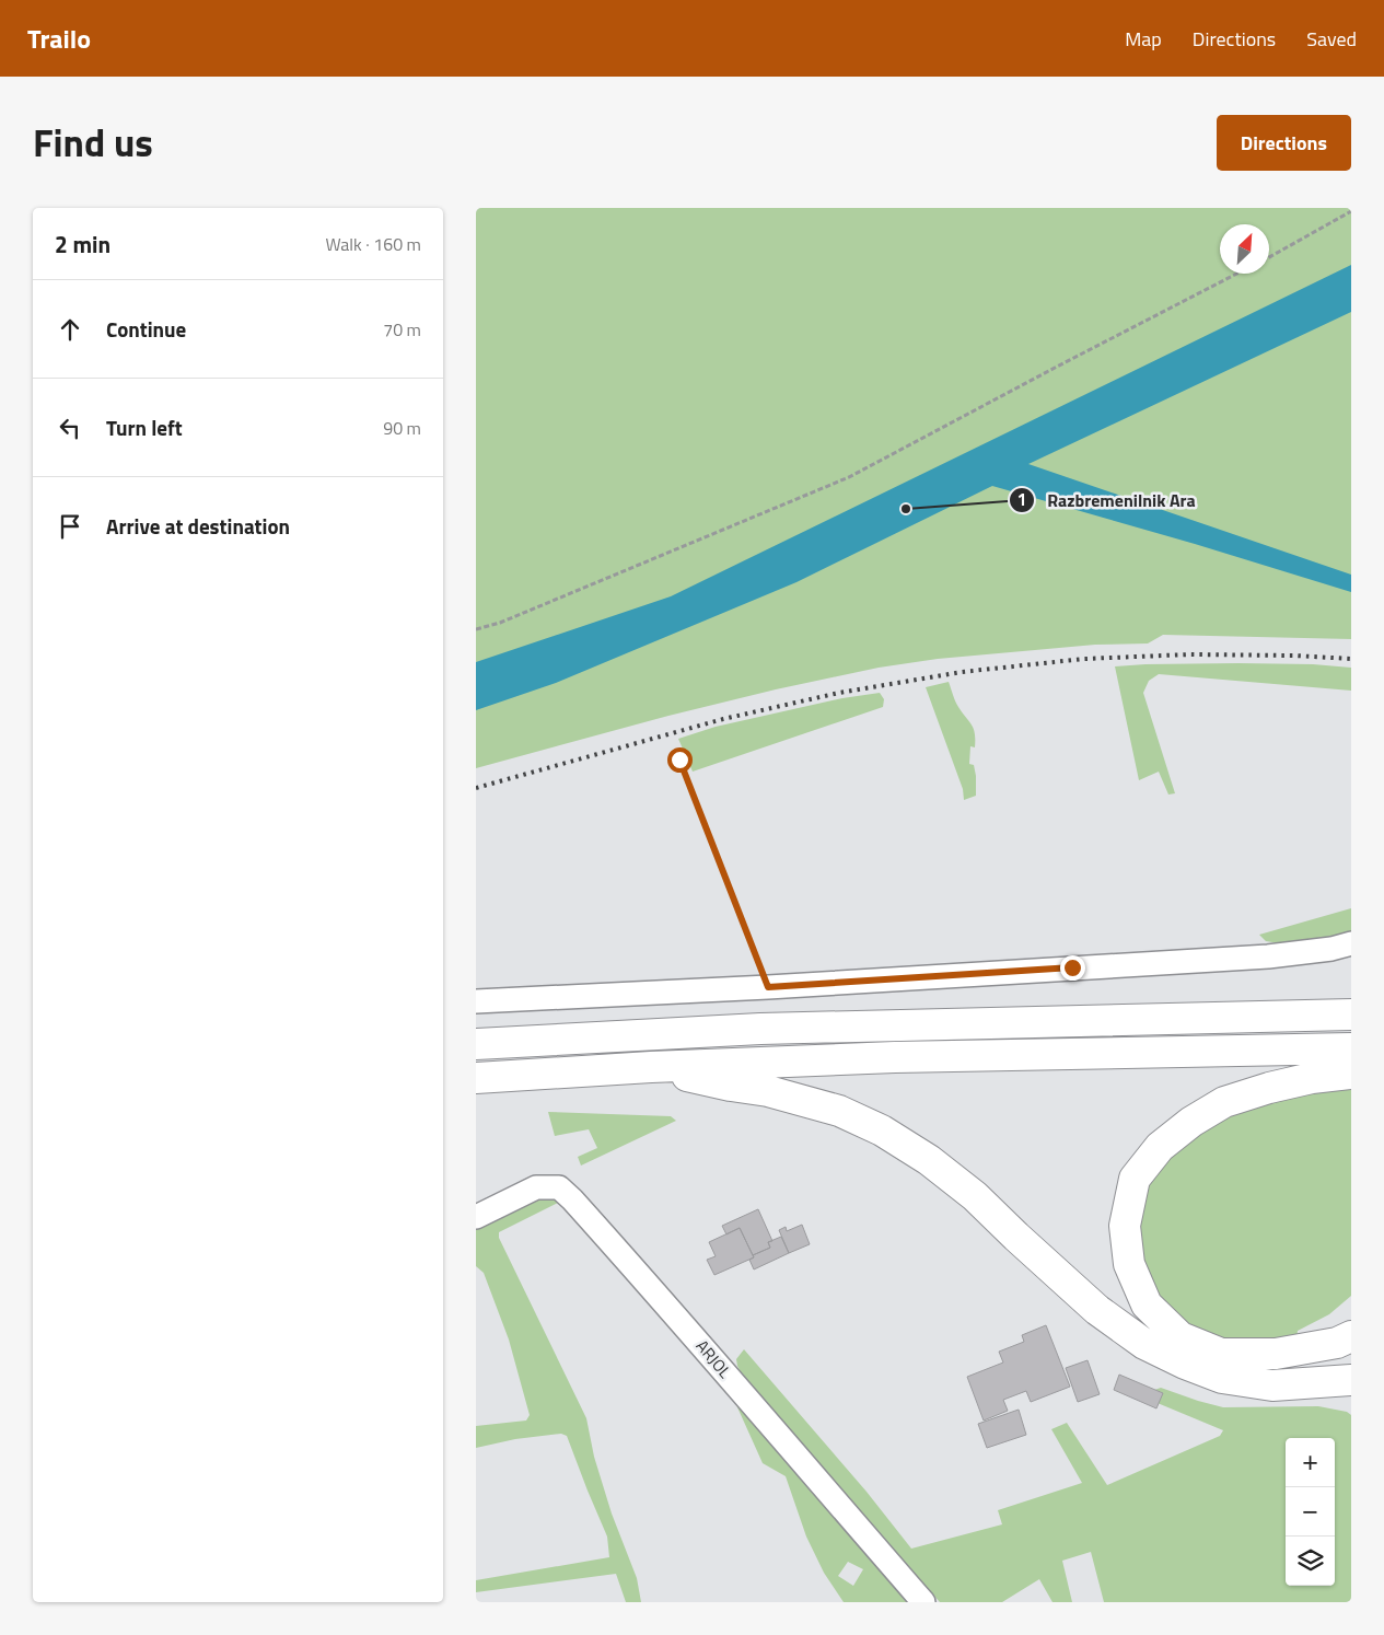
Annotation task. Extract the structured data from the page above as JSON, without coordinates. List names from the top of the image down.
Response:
{
  "streets": {
    "street": ["ARJOL"]
  },
  "places": ["Razbremenilnik Ara"],
  "north": "top right",
  "page": {
    "header": "Trailo",
    "nav": ["Map", "Directions", "Saved"],
    "title": "Find us",
    "buttons": "Directions",
    "heading": ["2 min", "Walk · 160 m"],
    "list": [
      ["Continue", "70 m"],
      ["Turn left", "90 m"],
      "Arrive at destination"
    ],
    "map_buttons": ["+", "−"]
  }
}
